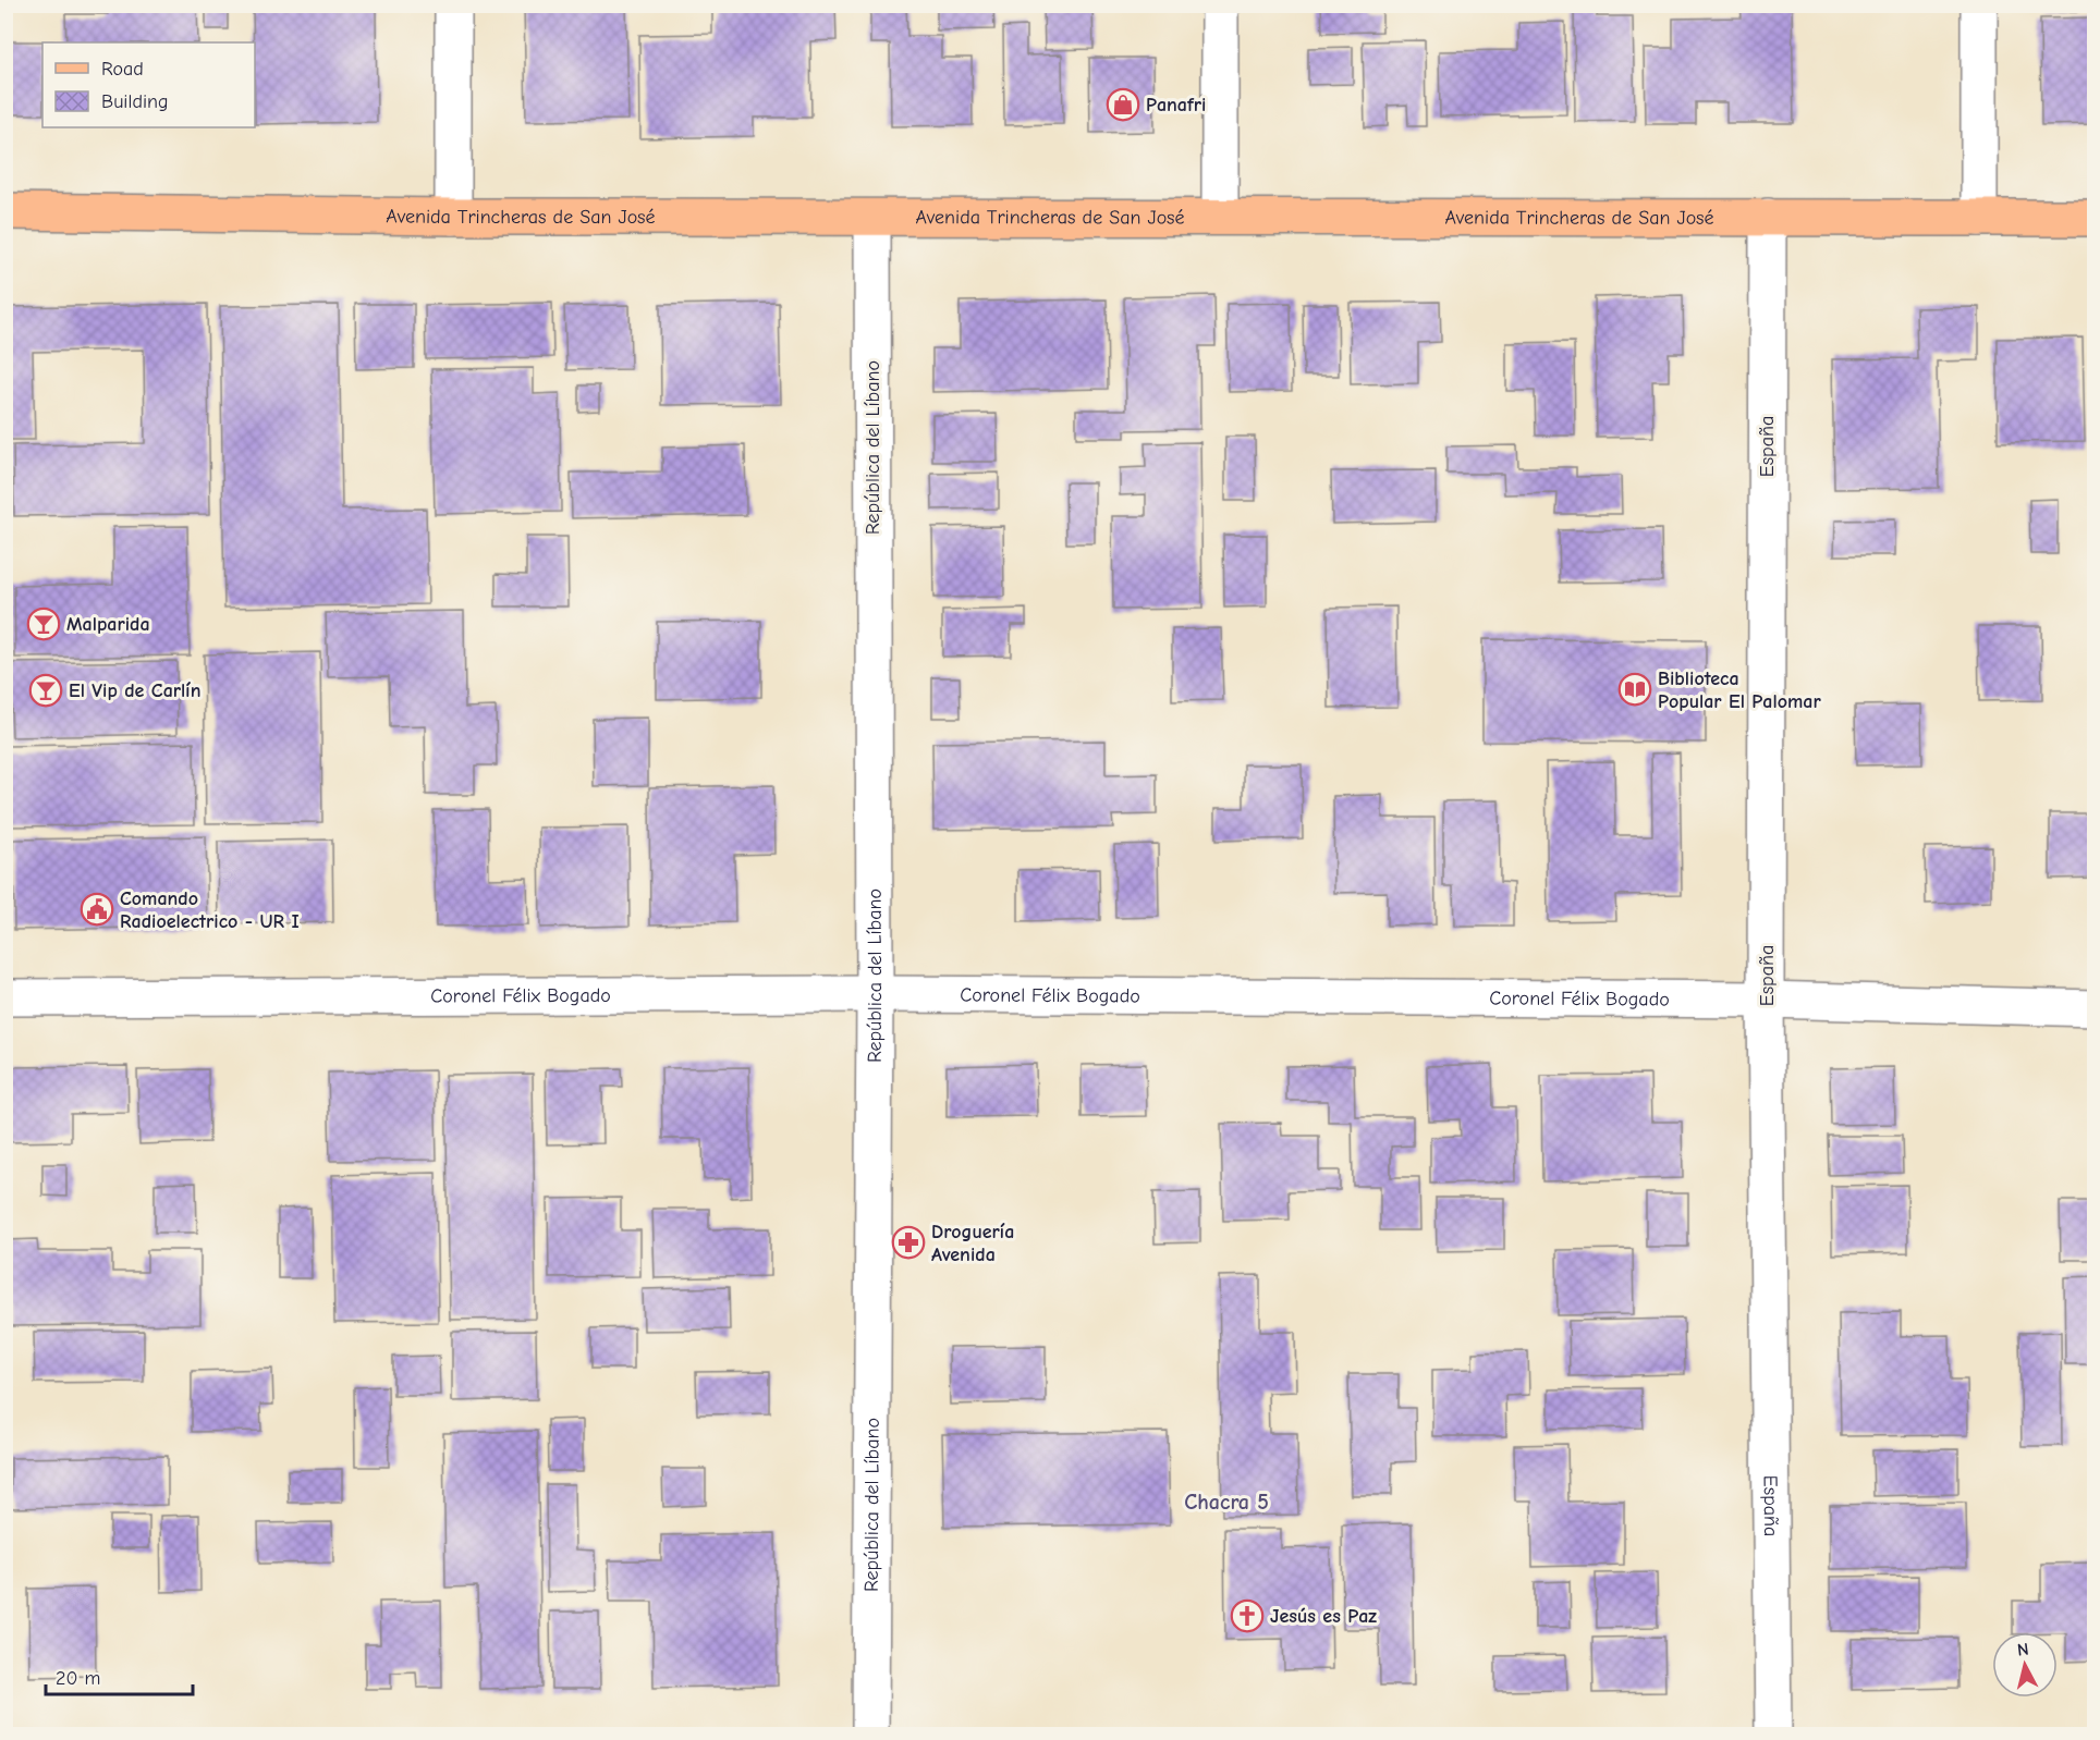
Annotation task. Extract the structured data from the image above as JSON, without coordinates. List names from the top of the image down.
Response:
{
  "streets": {
    "main road": ["Avenida Trincheras de San José"],
    "street": ["España", "República del Líbano", "Coronel Félix Bogado"]
  },
  "crossings": [
    ["Avenida Trincheras de San José", "España"],
    ["Avenida Trincheras de San José", "República del Líbano"],
    ["España", "Coronel Félix Bogado"],
    ["República del Líbano", "Coronel Félix Bogado"]
  ],
  "districts": ["Chacra 5"],
  "places": {
    "shop": ["Panafri"],
    "bar": ["Malparida", "El Vip de Carlín"],
    "library": ["Biblioteca Popular El Palomar"],
    "public building": ["Comando Radioelectrico - UR I"],
    "pharmacy": ["Droguería Avenida"],
    "church": ["Jesús es Paz"]
  },
  "legend": ["Road", "Building"],
  "scale_bar": "20 m",
  "north": "top"
}
